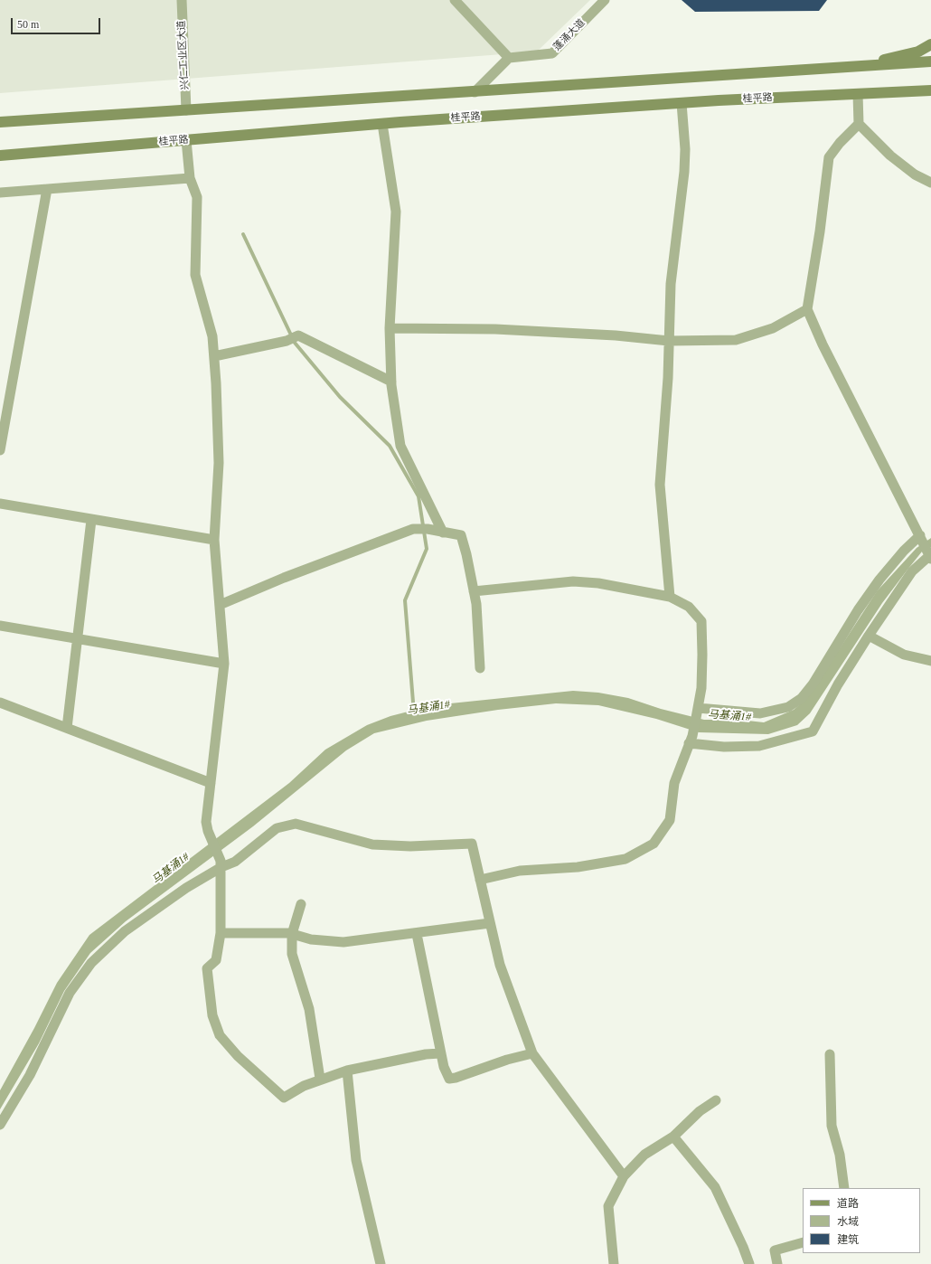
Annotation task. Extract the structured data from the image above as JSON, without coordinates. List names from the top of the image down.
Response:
{
  "streets": {
    "main road": ["桂平路"],
    "street": ["蓬涌大道", "兴仁工业区大道"]
  },
  "water": ["马基涌1#"],
  "legend": ["道路", "水域", "建筑"],
  "scale_bar": "50 m"
}
